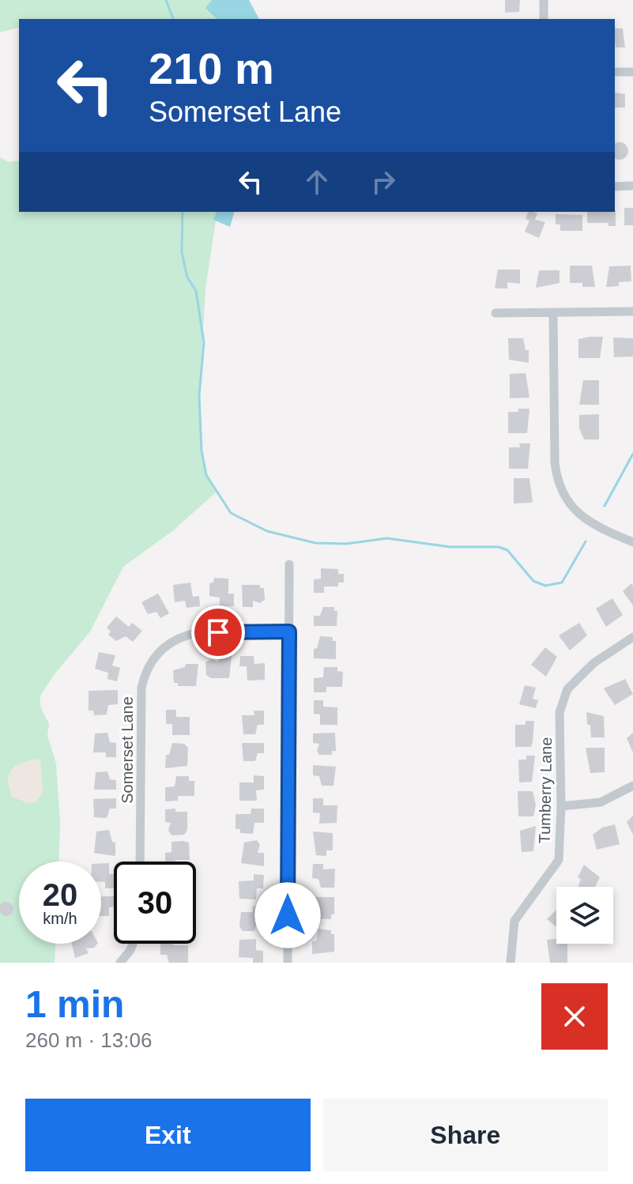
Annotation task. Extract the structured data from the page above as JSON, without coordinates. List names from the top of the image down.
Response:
{
  "streets": {
    "street": ["Somerset Lane", "Tumberry Lane"]
  },
  "page": {
    "turn": ["210 m", "Somerset Lane"],
    "speed": "20 km/h",
    "limit": "30",
    "heading": ["1 min", "260 m · 13:06"],
    "buttons": ["Exit", "Share"]
  }
}
